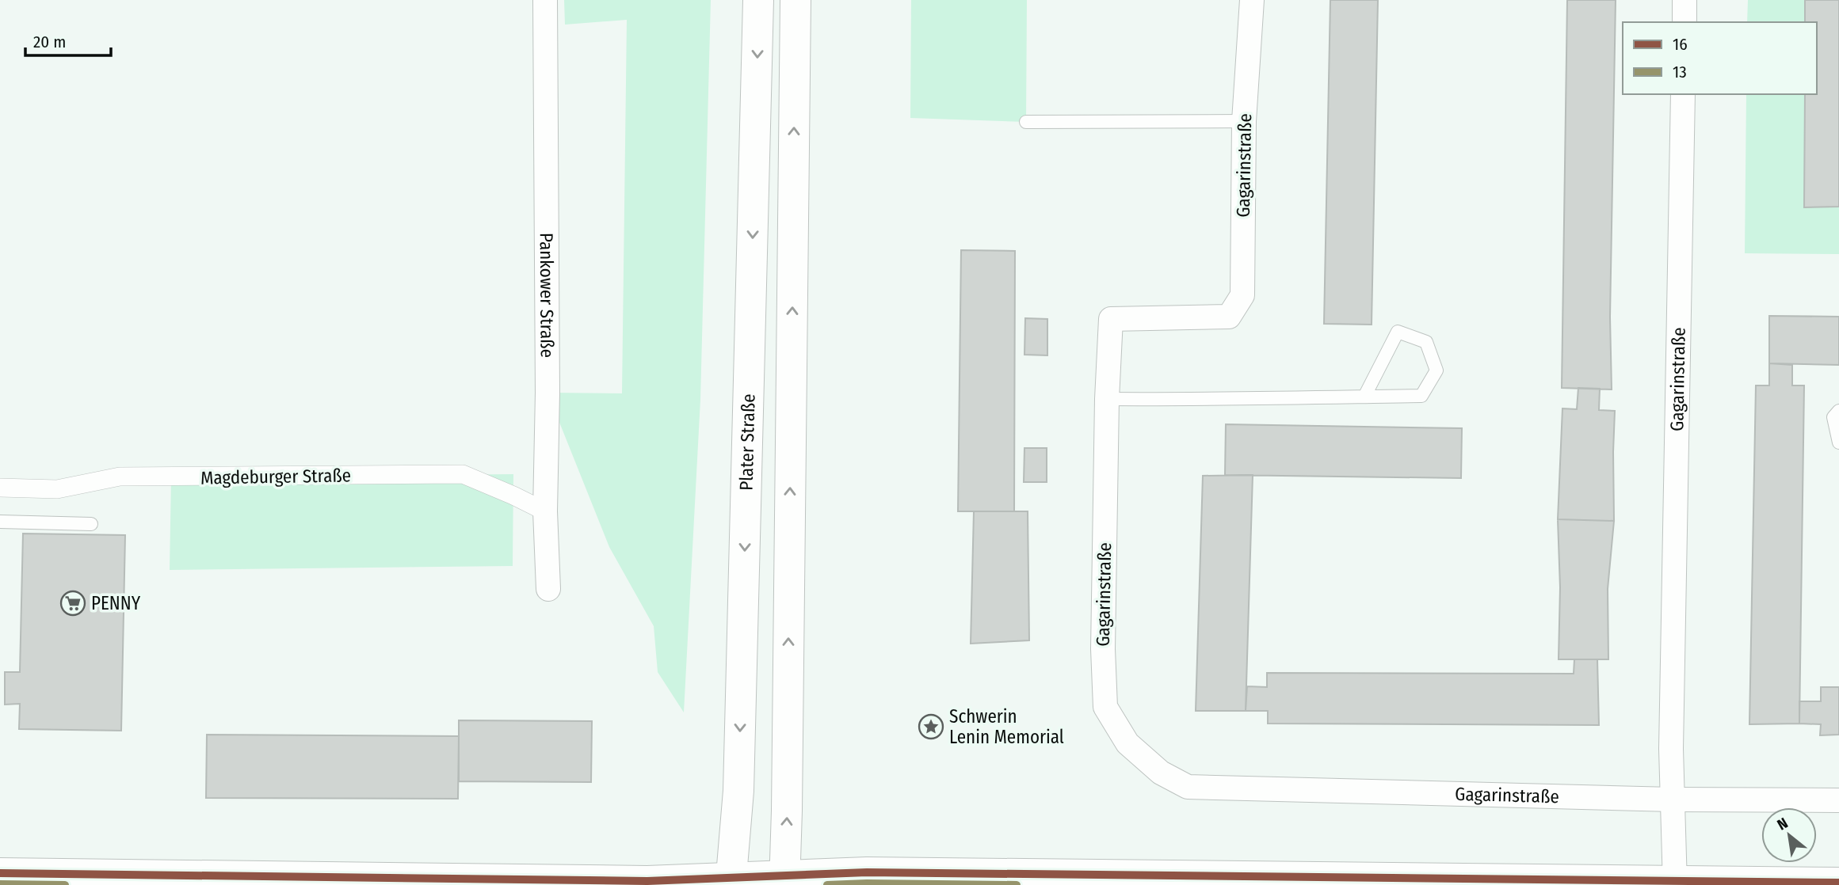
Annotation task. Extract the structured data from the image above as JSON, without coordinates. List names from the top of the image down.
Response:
{
  "streets": {
    "street": [
      "Gagarinstraße",
      "Pankower Straße",
      "Plater Straße",
      "Magdeburger Straße"
    ]
  },
  "crossings": [
    ["Pankower Straße", "Magdeburger Straße"]
  ],
  "places": {
    "supermarket": ["PENNY"],
    "place": ["Schwerin Lenin Memorial"]
  },
  "lines": ["transit line 16", "transit line 13"],
  "legend": ["16", "13"],
  "scale_bar": "20 m",
  "north": "top left"
}
